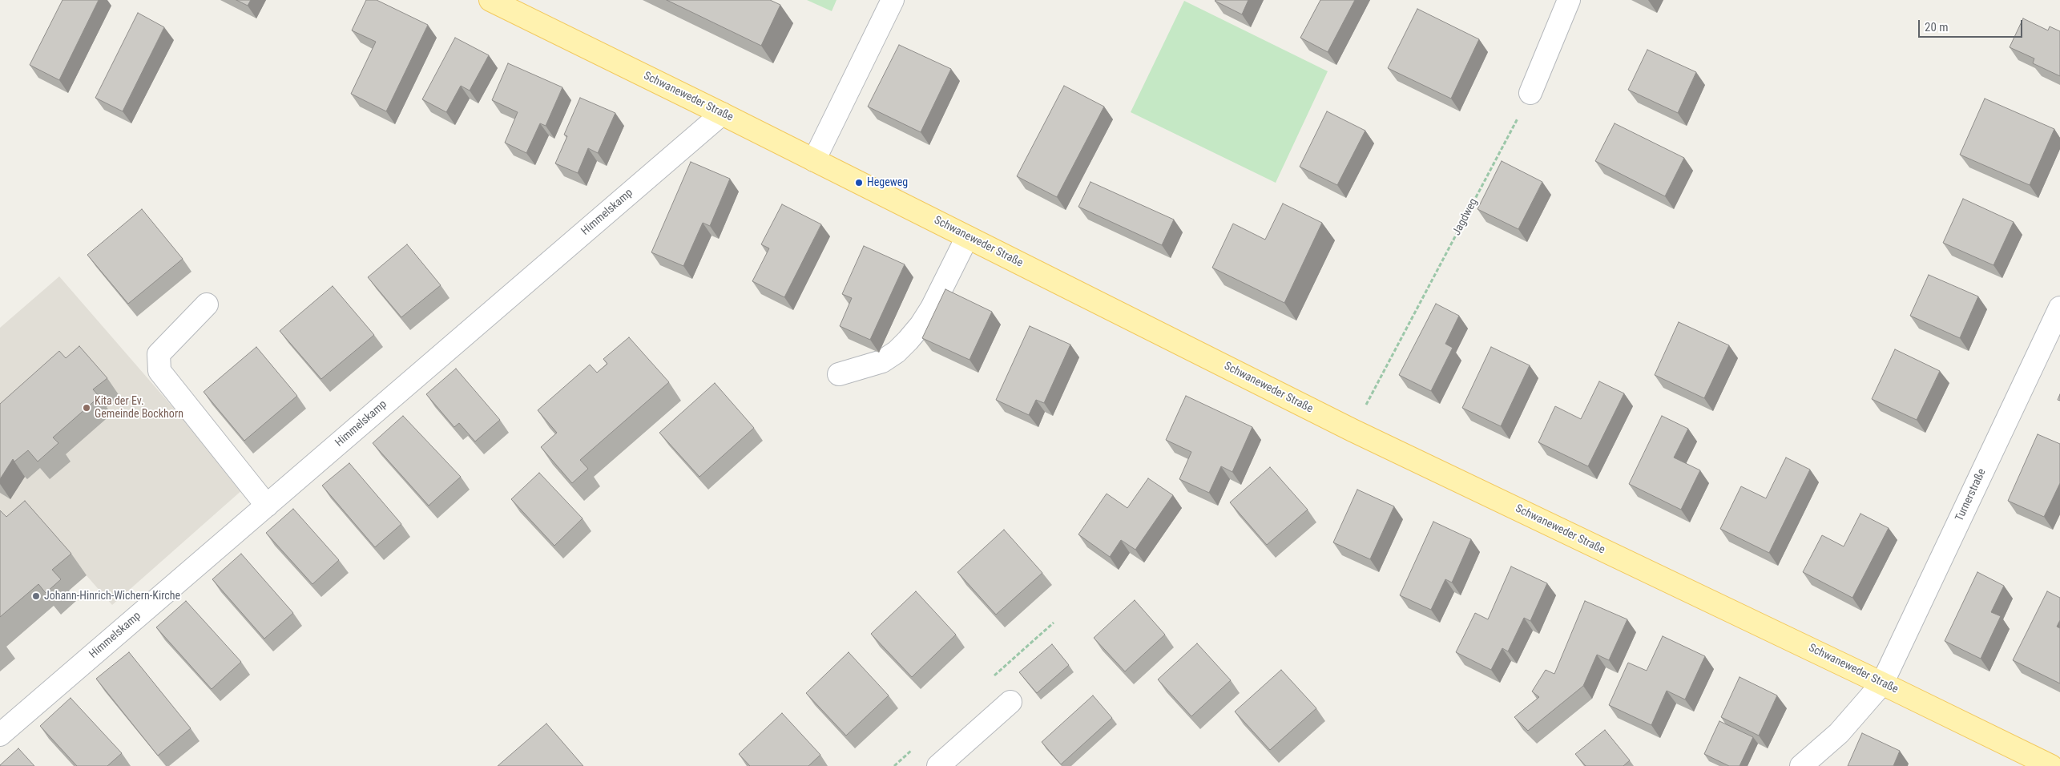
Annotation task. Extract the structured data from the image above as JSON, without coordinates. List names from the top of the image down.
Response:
{
  "streets": {
    "main road": ["Schwaneweder Straße"],
    "street": ["Himmelskamp", "Turnerstraße"],
    "path": ["Jagdweg"]
  },
  "crossings": [
    ["Schwaneweder Straße", "Himmelskamp"],
    ["Schwaneweder Straße", "Jagdweg"],
    ["Schwaneweder Straße", "Turnerstraße"]
  ],
  "places": ["Hegeweg", "Kita der Ev. Gemeinde Bockhorn", "Johann-Hinrich-Wichern-Kirche"],
  "scale_bar": "20 m"
}
